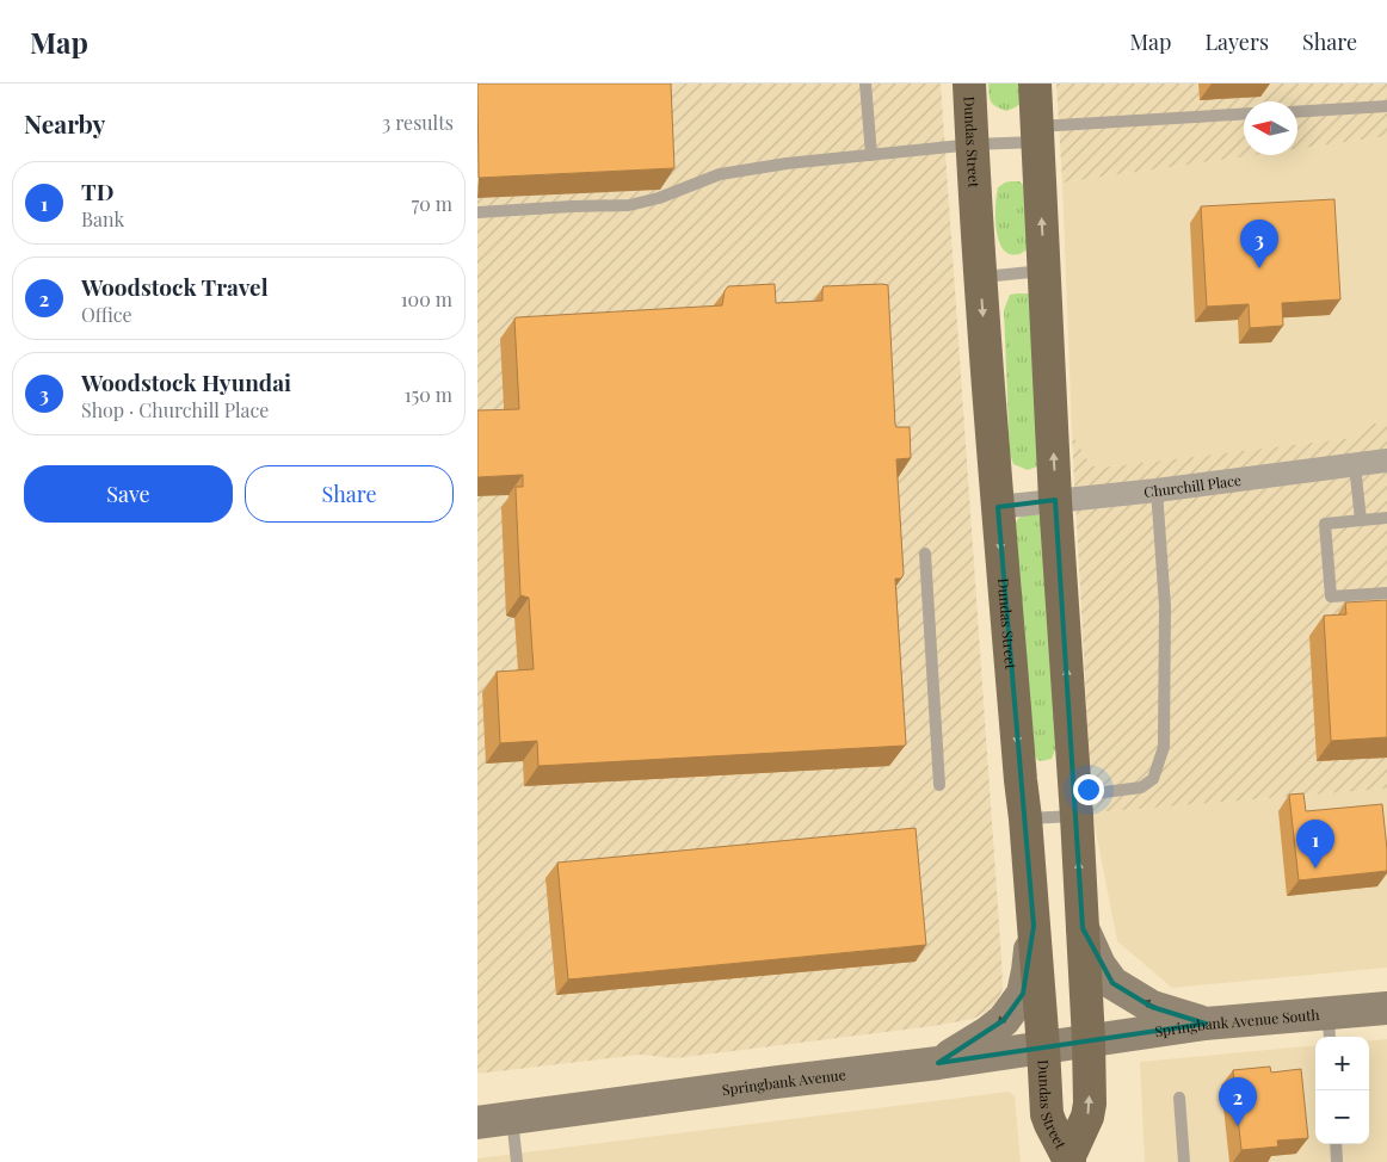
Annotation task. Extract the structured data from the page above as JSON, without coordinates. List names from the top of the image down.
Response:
{
  "streets": {
    "main road": ["Dundas Street", "Springbank Avenue South", "Springbank Avenue"],
    "street": ["Churchill Place"]
  },
  "crossings": [
    ["Dundas Street", "Churchill Place"],
    ["Dundas Street", "Springbank Avenue South"],
    ["Dundas Street", "Springbank Avenue"],
    ["Springbank Avenue South", "Springbank Avenue"]
  ],
  "north": "left",
  "page": {
    "header": "Map",
    "nav": ["Map", "Layers", "Share"],
    "heading": ["Nearby", "3 results"],
    "list": [
      {
        "mark": "1",
        "name": "TD",
        "note": "Bank",
        "value": "70 m"
      },
      {
        "mark": "2",
        "name": "Woodstock Travel",
        "note": "Office",
        "value": "100 m"
      },
      {
        "mark": "3",
        "name": "Woodstock Hyundai",
        "note": "Shop · Churchill Place",
        "value": "150 m"
      }
    ],
    "pins": ["3", "1", "2"],
    "buttons": ["Save", "Share"],
    "map_buttons": ["+", "−"]
  }
}
